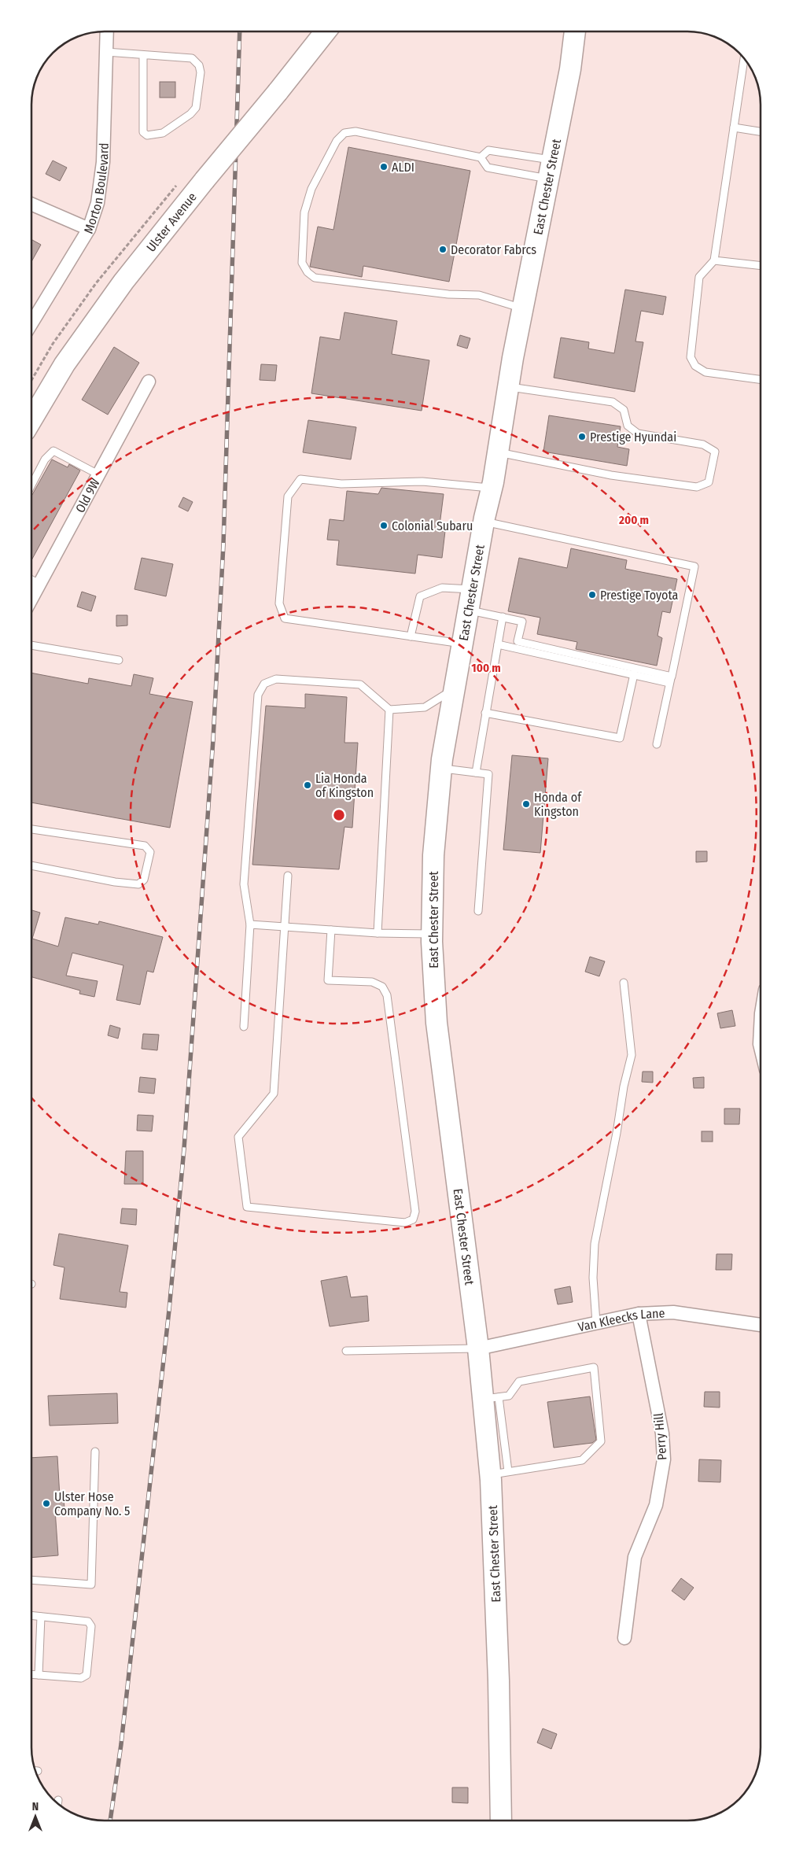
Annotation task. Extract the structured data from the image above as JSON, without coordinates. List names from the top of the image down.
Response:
{
  "streets": {
    "main road": ["East Chester Street", "Ulster Avenue"],
    "street": [
      "Morton Boulevard",
      "Old 9W",
      "Van Kleecks Lane",
      "Perry Hill"
    ]
  },
  "crossings": [
    ["East Chester Street", "Van Kleecks Lane"],
    ["Van Kleecks Lane", "Perry Hill"]
  ],
  "places": [
    "ALDI",
    "Decorator Fabrcs",
    "Prestige Hyundai",
    "Colonial Subaru",
    "Prestige Toyota",
    "Lia Honda of Kingston",
    "Honda of Kingston",
    "Ulster Hose Company No. 5"
  ],
  "north": "top",
  "rings": ["200 m", "100 m"]
}
